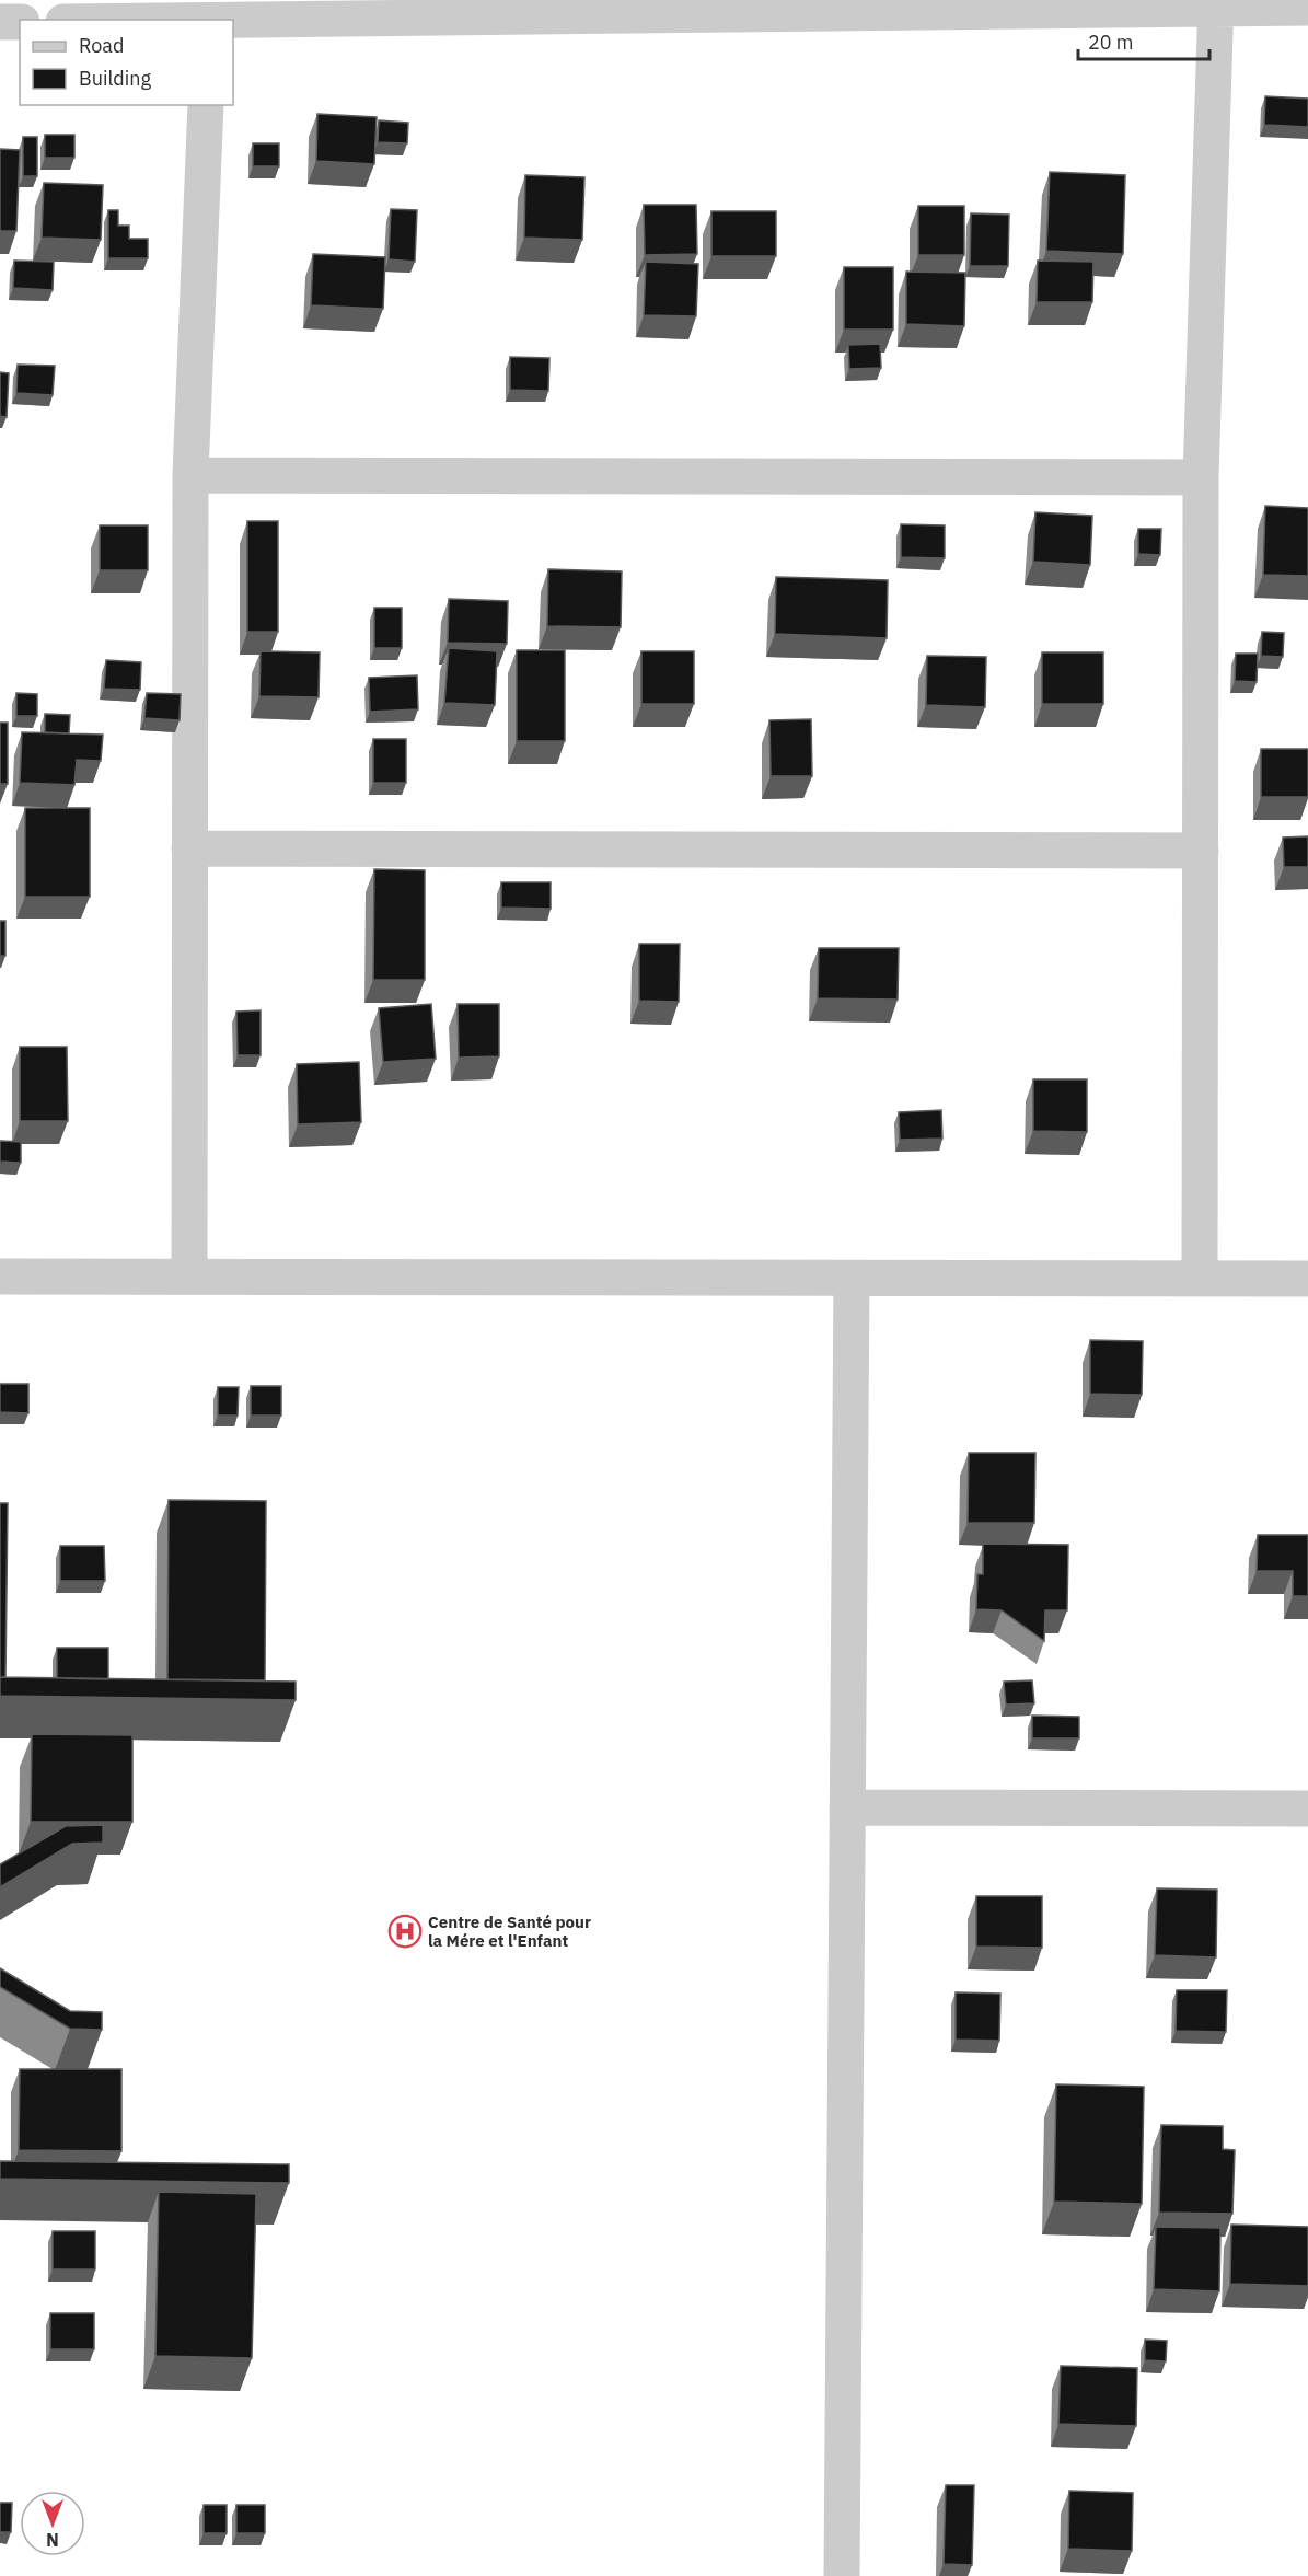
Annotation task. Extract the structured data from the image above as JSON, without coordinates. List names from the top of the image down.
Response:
{
  "places": {
    "hospital": ["Centre de Santé pour la Mére et l'Enfant"]
  },
  "legend": ["Road", "Building"],
  "scale_bar": "20 m",
  "north": "bottom"
}
